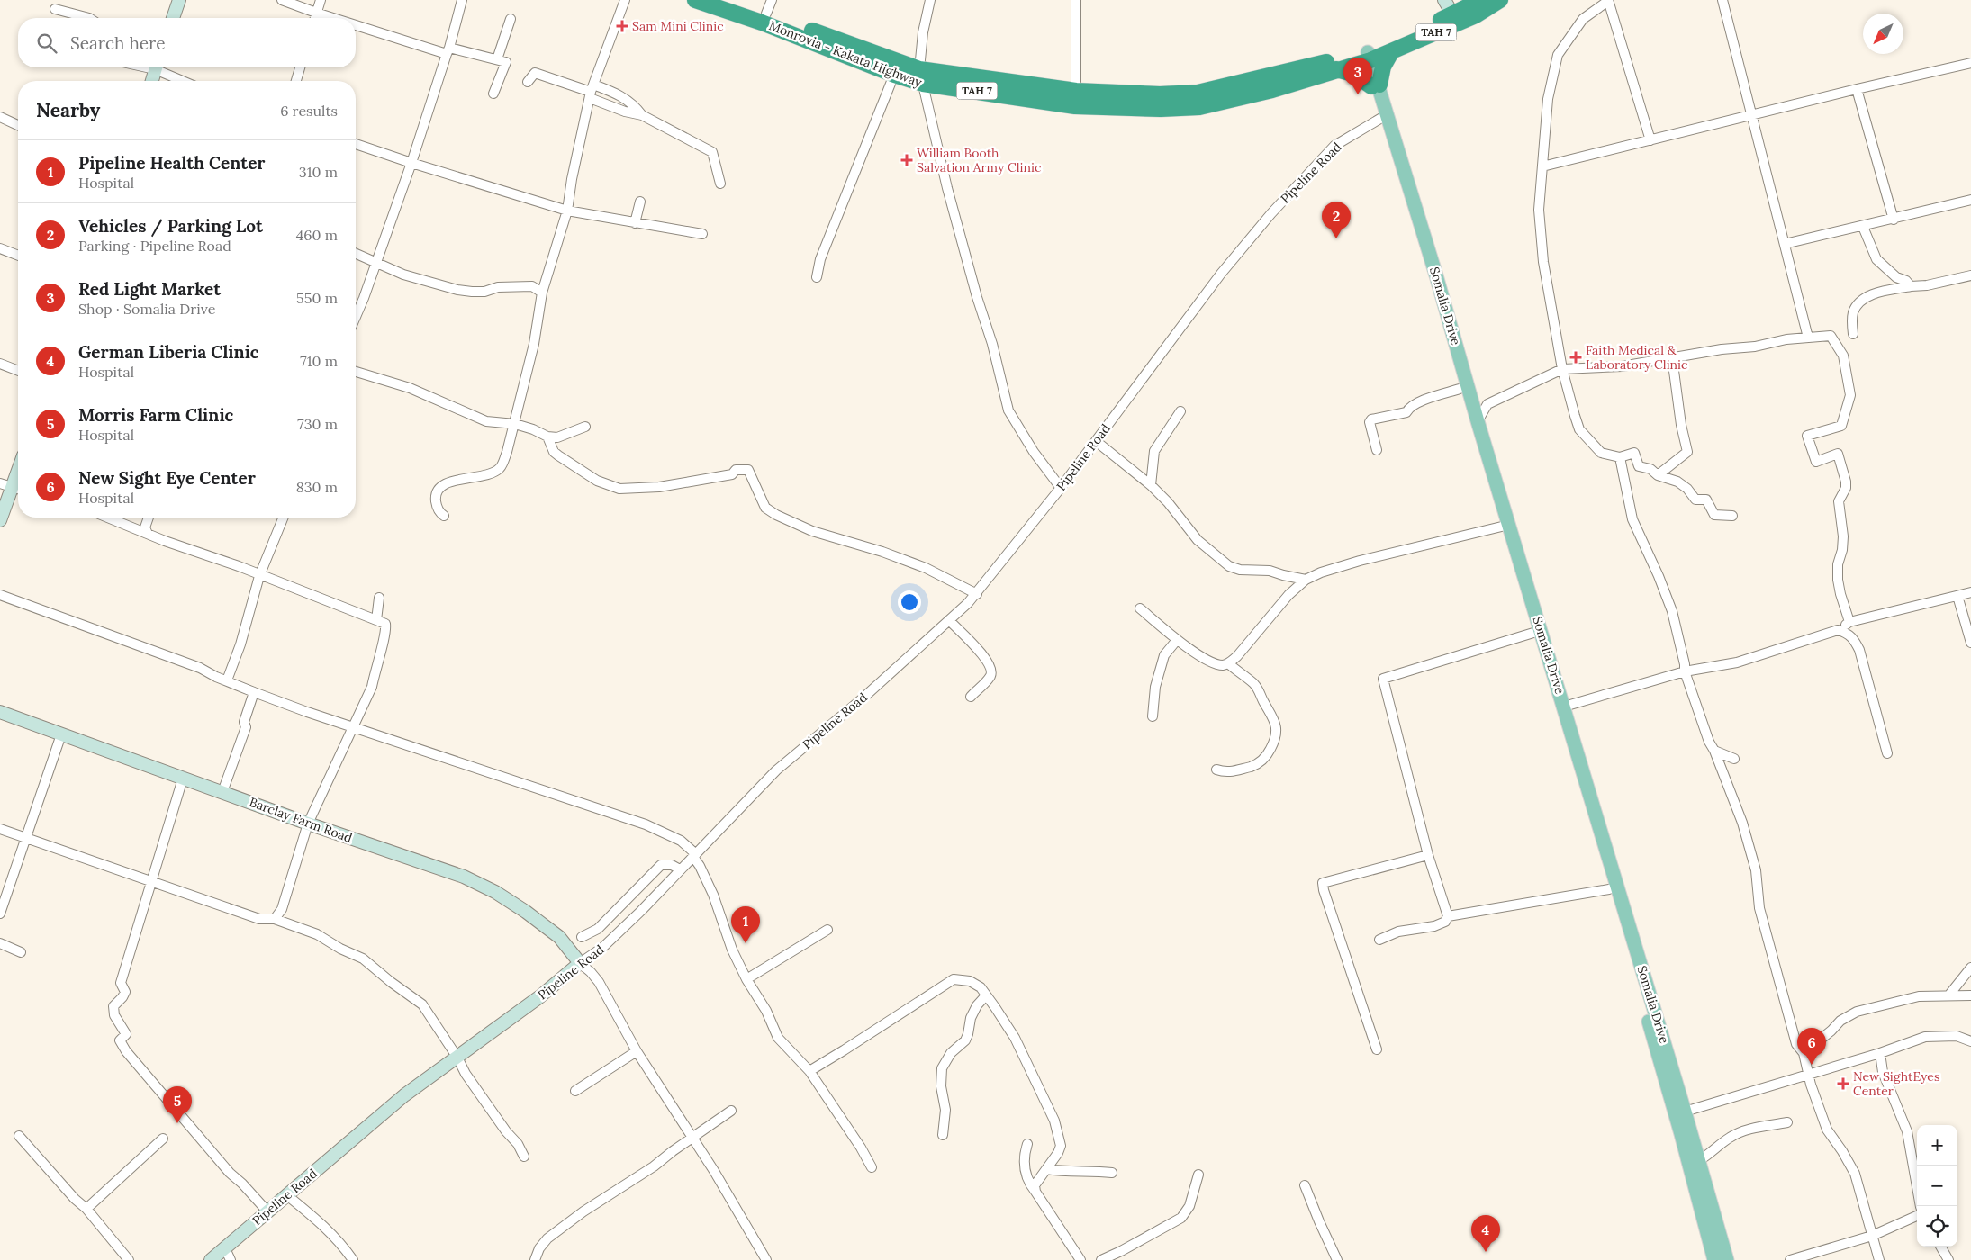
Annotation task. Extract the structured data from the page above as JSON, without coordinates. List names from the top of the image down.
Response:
{
  "streets": {
    "highway": ["TAH 7", "Monrovia - Kakata Highway"],
    "main road": ["Somalia Drive"],
    "street": ["Pipeline Road", "Barclay Farm Road"]
  },
  "crossings": [
    ["TAH 7", "Monrovia - Kakata Highway"],
    ["TAH 7", "Somalia Drive"],
    ["Monrovia - Kakata Highway", "Somalia Drive"],
    ["Pipeline Road", "Somalia Drive"],
    ["Pipeline Road", "Barclay Farm Road"]
  ],
  "places": {
    "health": [
      "Sam Mini Clinic",
      "William Booth Salvation Army Clinic",
      "Faith Medical & Laboratory Clinic",
      "New SightEyes Center"
    ]
  },
  "north": "bottom left",
  "page": {
    "search": "Search here",
    "pins": [
      "3",
      "2",
      "1",
      "6",
      "5",
      "4"
    ],
    "heading": ["Nearby", "6 results"],
    "list": [
      {
        "mark": "1",
        "name": "Pipeline Health Center",
        "note": "Hospital",
        "value": "310 m"
      },
      {
        "mark": "2",
        "name": "Vehicles / Parking Lot",
        "note": "Parking · Pipeline Road",
        "value": "460 m"
      },
      {
        "mark": "3",
        "name": "Red Light Market",
        "note": "Shop · Somalia Drive",
        "value": "550 m"
      },
      {
        "mark": "4",
        "name": "German Liberia Clinic",
        "note": "Hospital",
        "value": "710 m"
      },
      {
        "mark": "5",
        "name": "Morris Farm Clinic",
        "note": "Hospital",
        "value": "730 m"
      },
      {
        "mark": "6",
        "name": "New Sight Eye Center",
        "note": "Hospital",
        "value": "830 m"
      }
    ],
    "map_buttons": ["+", "−"]
  }
}
